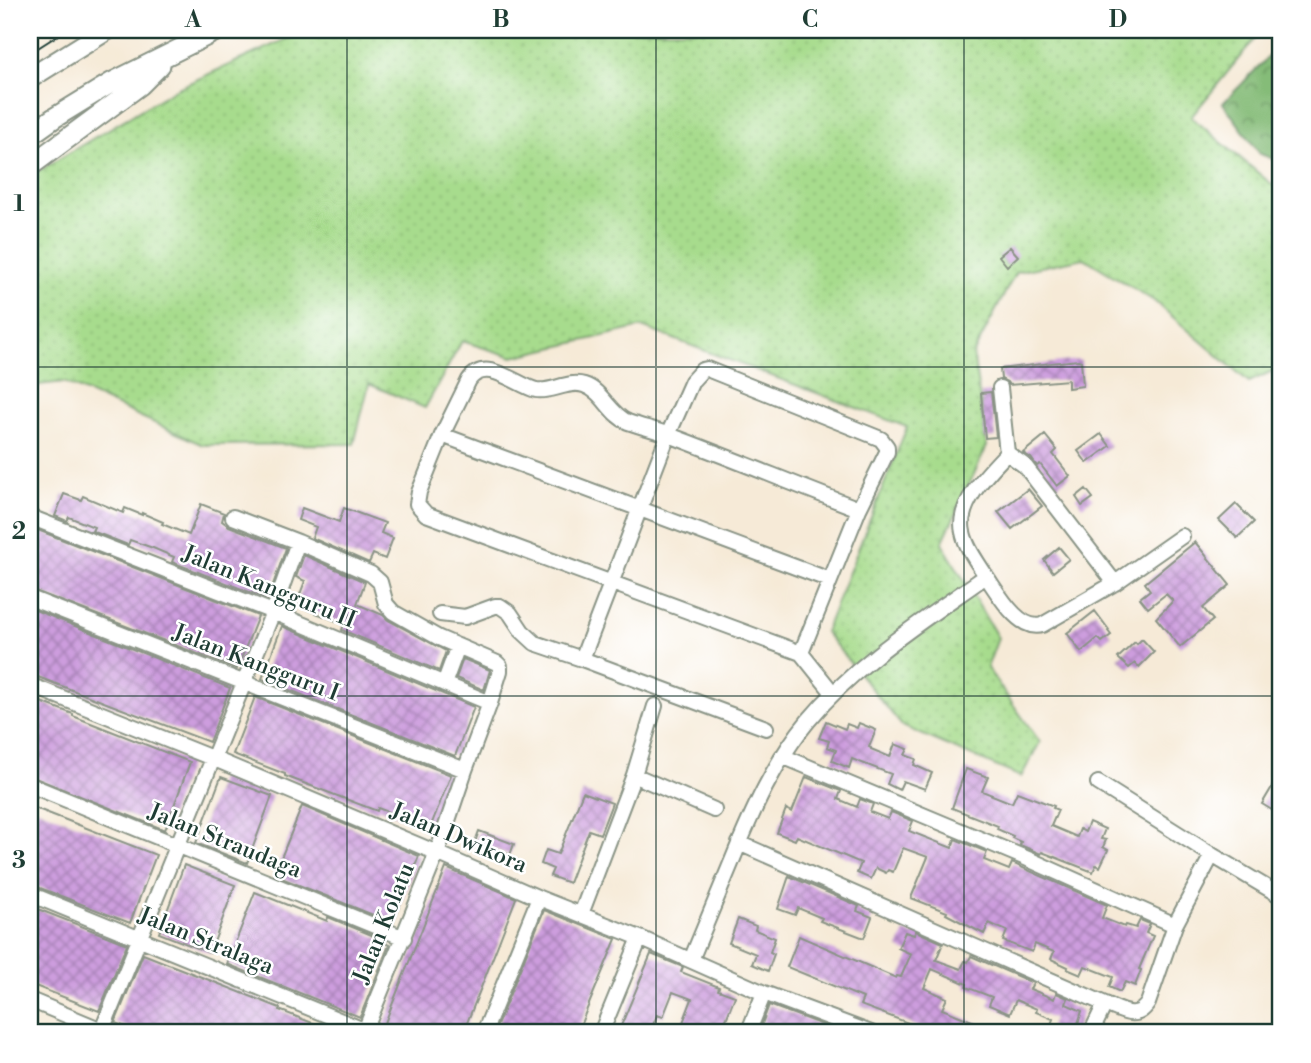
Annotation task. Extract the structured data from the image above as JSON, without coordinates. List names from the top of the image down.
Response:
{
  "streets": {
    "street": [
      "Jalan Kangguru II",
      "Jalan Kangguru I",
      "Jalan Dwikora",
      "Jalan Straudaga",
      "Jalan Kolatu",
      "Jalan Stralaga"
    ]
  },
  "crossings": [
    ["Jalan Kangguru II", "Jalan Kolatu"],
    ["Jalan Kangguru I", "Jalan Kolatu"],
    ["Jalan Dwikora", "Jalan Kolatu"],
    ["Jalan Straudaga", "Jalan Kolatu"],
    ["Jalan Kolatu", "Jalan Stralaga"]
  ],
  "grid": {
    "columns": [
      "A",
      "B",
      "C",
      "D"
    ],
    "rows": ["1", "2", "3"]
  }
}
